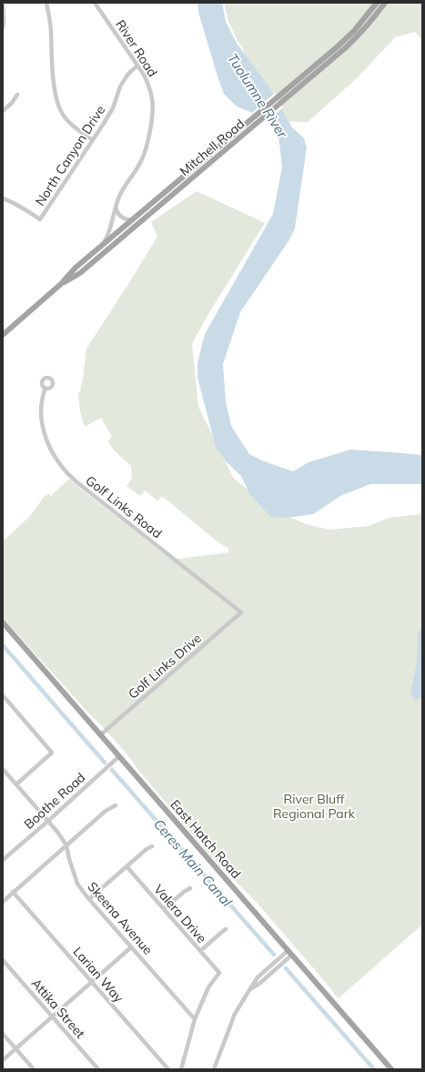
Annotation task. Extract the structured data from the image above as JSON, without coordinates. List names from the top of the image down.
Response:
{
  "streets": {
    "main road": ["Mitchell Road", "East Hatch Road"],
    "street": [
      "River Road",
      "North Canyon Drive",
      "Golf Links Road",
      "Golf Links Drive",
      "Boothe Road",
      "Valera Drive",
      "Skeena Avenue",
      "Larian Way",
      "Attika Street"
    ]
  },
  "crossings": [
    ["River Road", "Mitchell Road"],
    ["River Road", "North Canyon Drive"],
    ["Golf Links Road", "Golf Links Drive"],
    ["Golf Links Drive", "East Hatch Road"],
    ["Boothe Road", "East Hatch Road"],
    ["Boothe Road", "Skeena Avenue"],
    ["Valera Drive", "Skeena Avenue"]
  ],
  "water": ["Tuolumne River", "Ceres Main Canal"],
  "parks": ["River Bluff Regional Park"]
}
